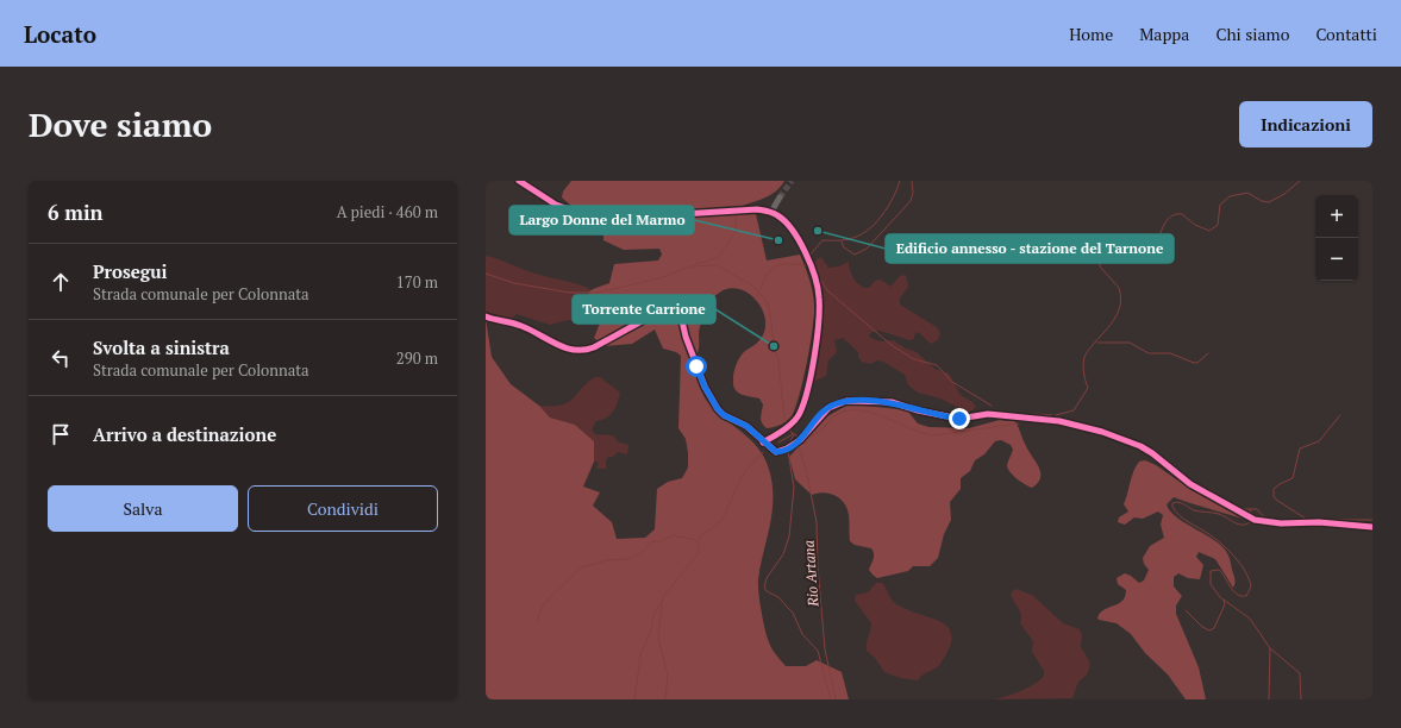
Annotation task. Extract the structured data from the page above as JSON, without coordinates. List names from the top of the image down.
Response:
{
  "water": ["Rio Artana"],
  "places": ["Edificio annesso - stazione del Tarnone", "Largo Donne del Marmo", "Torrente Carrione"],
  "page": {
    "header": "Locato",
    "nav": [
      "Home",
      "Mappa",
      "Chi siamo",
      "Contatti"
    ],
    "buttons": [
      "Indicazioni",
      ["Salva", "Condividi"]
    ],
    "title": "Dove siamo",
    "heading": ["6 min", "A piedi · 460 m"],
    "map_buttons": ["+", "−"],
    "list": [
      ["Prosegui", "Strada comunale per Colonnata", "170 m"],
      ["Svolta a sinistra", "Strada comunale per Colonnata", "290 m"],
      "Arrivo a destinazione"
    ]
  }
}
